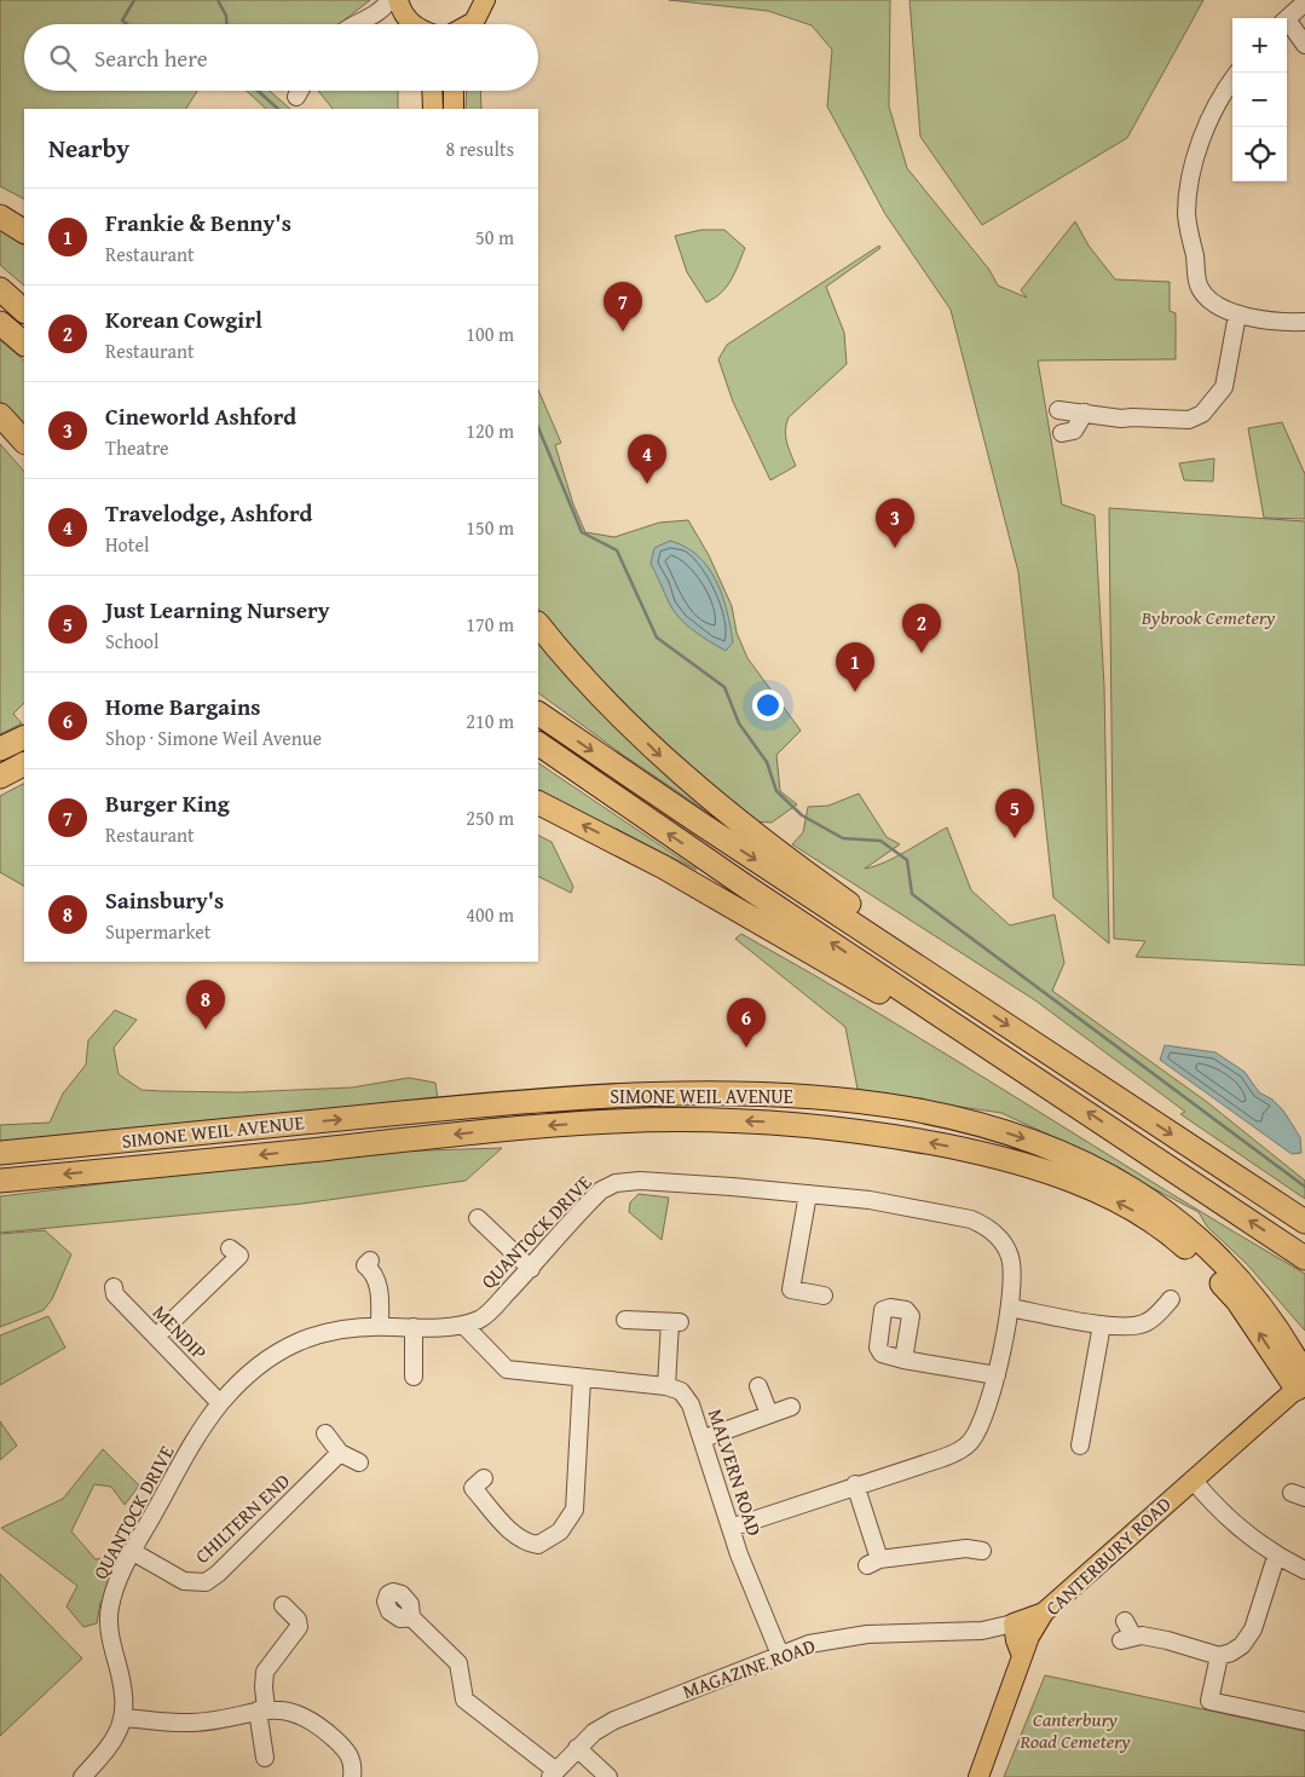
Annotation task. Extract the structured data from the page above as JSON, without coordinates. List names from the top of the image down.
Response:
{
  "streets": {
    "highway": ["SIMONE WEIL AVENUE"],
    "main road": ["CANTERBURY ROAD", "MAGAZINE ROAD"],
    "street": [
      "QUANTOCK DRIVE",
      "MENDIP",
      "MALVERN ROAD",
      "CHILTERN END"
    ]
  },
  "crossings": [
    ["SIMONE WEIL AVENUE", "CANTERBURY ROAD"],
    ["QUANTOCK DRIVE", "MENDIP"],
    ["QUANTOCK DRIVE", "MALVERN ROAD"],
    ["QUANTOCK DRIVE", "CHILTERN END"],
    ["MALVERN ROAD", "MAGAZINE ROAD"],
    ["CANTERBURY ROAD", "MAGAZINE ROAD"]
  ],
  "parks": ["Bybrook Cemetery", "Canterbury Road Cemetery"],
  "page": {
    "map_buttons": ["+", "−"],
    "search": "Search here",
    "heading": ["Nearby", "8 results"],
    "list": [
      {
        "mark": "1",
        "name": "Frankie & Benny's",
        "note": "Restaurant",
        "value": "50 m"
      },
      {
        "mark": "2",
        "name": "Korean Cowgirl",
        "note": "Restaurant",
        "value": "100 m"
      },
      {
        "mark": "3",
        "name": "Cineworld Ashford",
        "note": "Theatre",
        "value": "120 m"
      },
      {
        "mark": "4",
        "name": "Travelodge, Ashford",
        "note": "Hotel",
        "value": "150 m"
      },
      {
        "mark": "5",
        "name": "Just Learning Nursery",
        "note": "School",
        "value": "170 m"
      },
      {
        "mark": "6",
        "name": "Home Bargains",
        "note": "Shop · Simone Weil Avenue",
        "value": "210 m"
      },
      {
        "mark": "7",
        "name": "Burger King",
        "note": "Restaurant",
        "value": "250 m"
      },
      {
        "mark": "8",
        "name": "Sainsbury's",
        "note": "Supermarket",
        "value": "400 m"
      }
    ],
    "pins": [
      "7",
      "4",
      "3",
      "2",
      "1",
      "5",
      "8",
      "6"
    ]
  }
}
